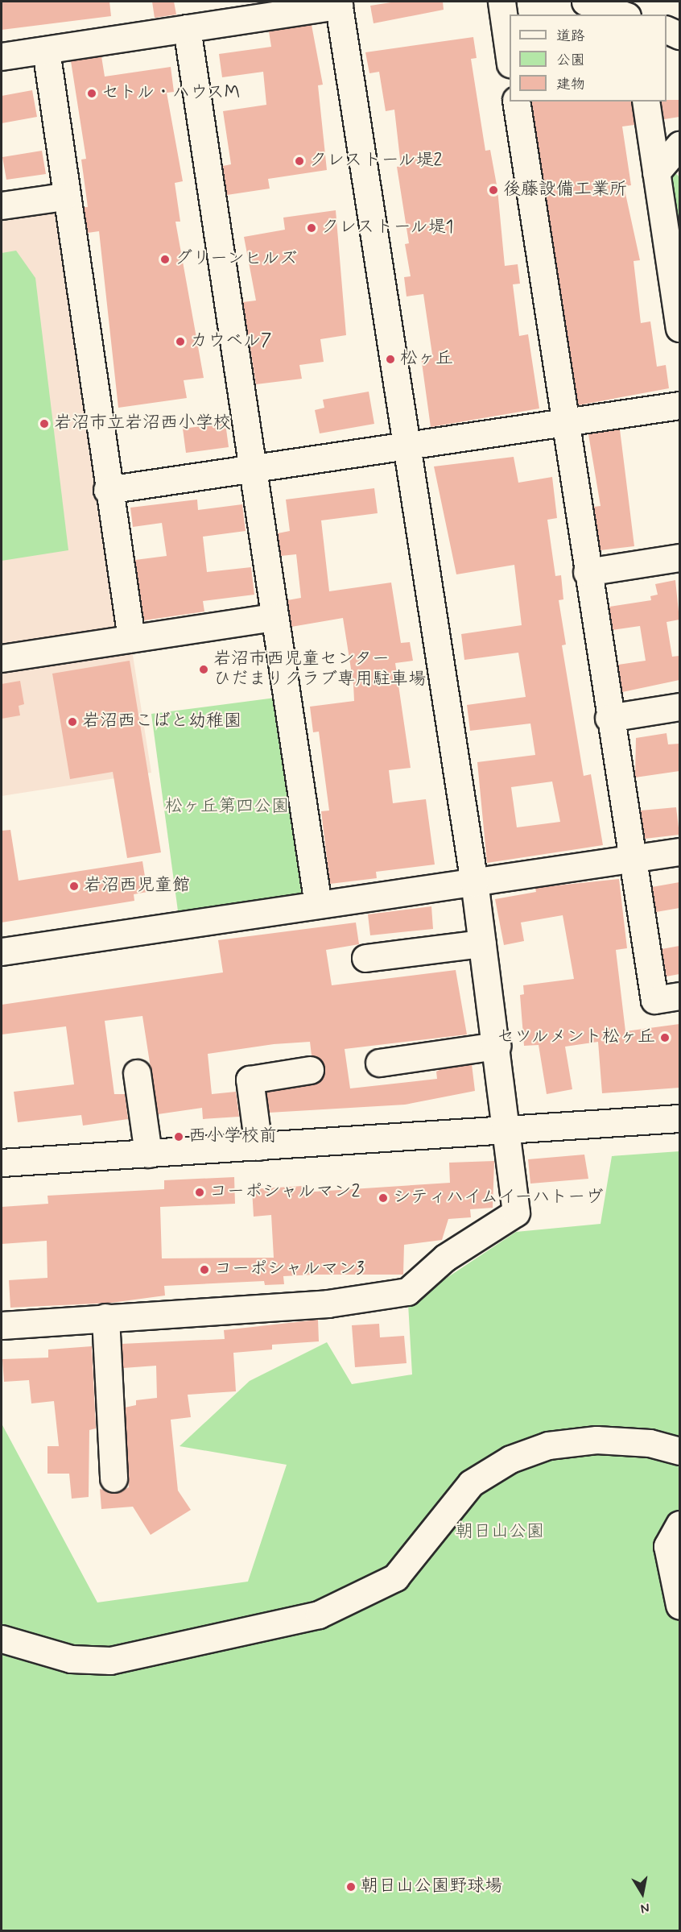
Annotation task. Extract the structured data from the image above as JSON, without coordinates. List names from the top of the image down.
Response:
{
  "parks": ["松ヶ丘第四公園", "朝日山公園"],
  "places": [
    "セトル・ハウスM",
    "クレストール堤2",
    "後藤設備工業所",
    "クレストール堤1",
    "グリーンヒルズ",
    "カウベル7",
    "松ヶ丘",
    "岩沼市立岩沼西小学校",
    "岩沼市西児童センター ひだまりクラブ専用駐車場",
    "岩沼西こばと幼稚園",
    "岩沼西児童館",
    "セツルメント松ヶ丘",
    "西小学校前",
    "コーポシャルマン2",
    "シティハイムイーハトーヴ",
    "コーポシャルマン3",
    "朝日山公園野球場"
  ],
  "legend": ["道路", "公園", "建物"],
  "north": "bottom"
}
